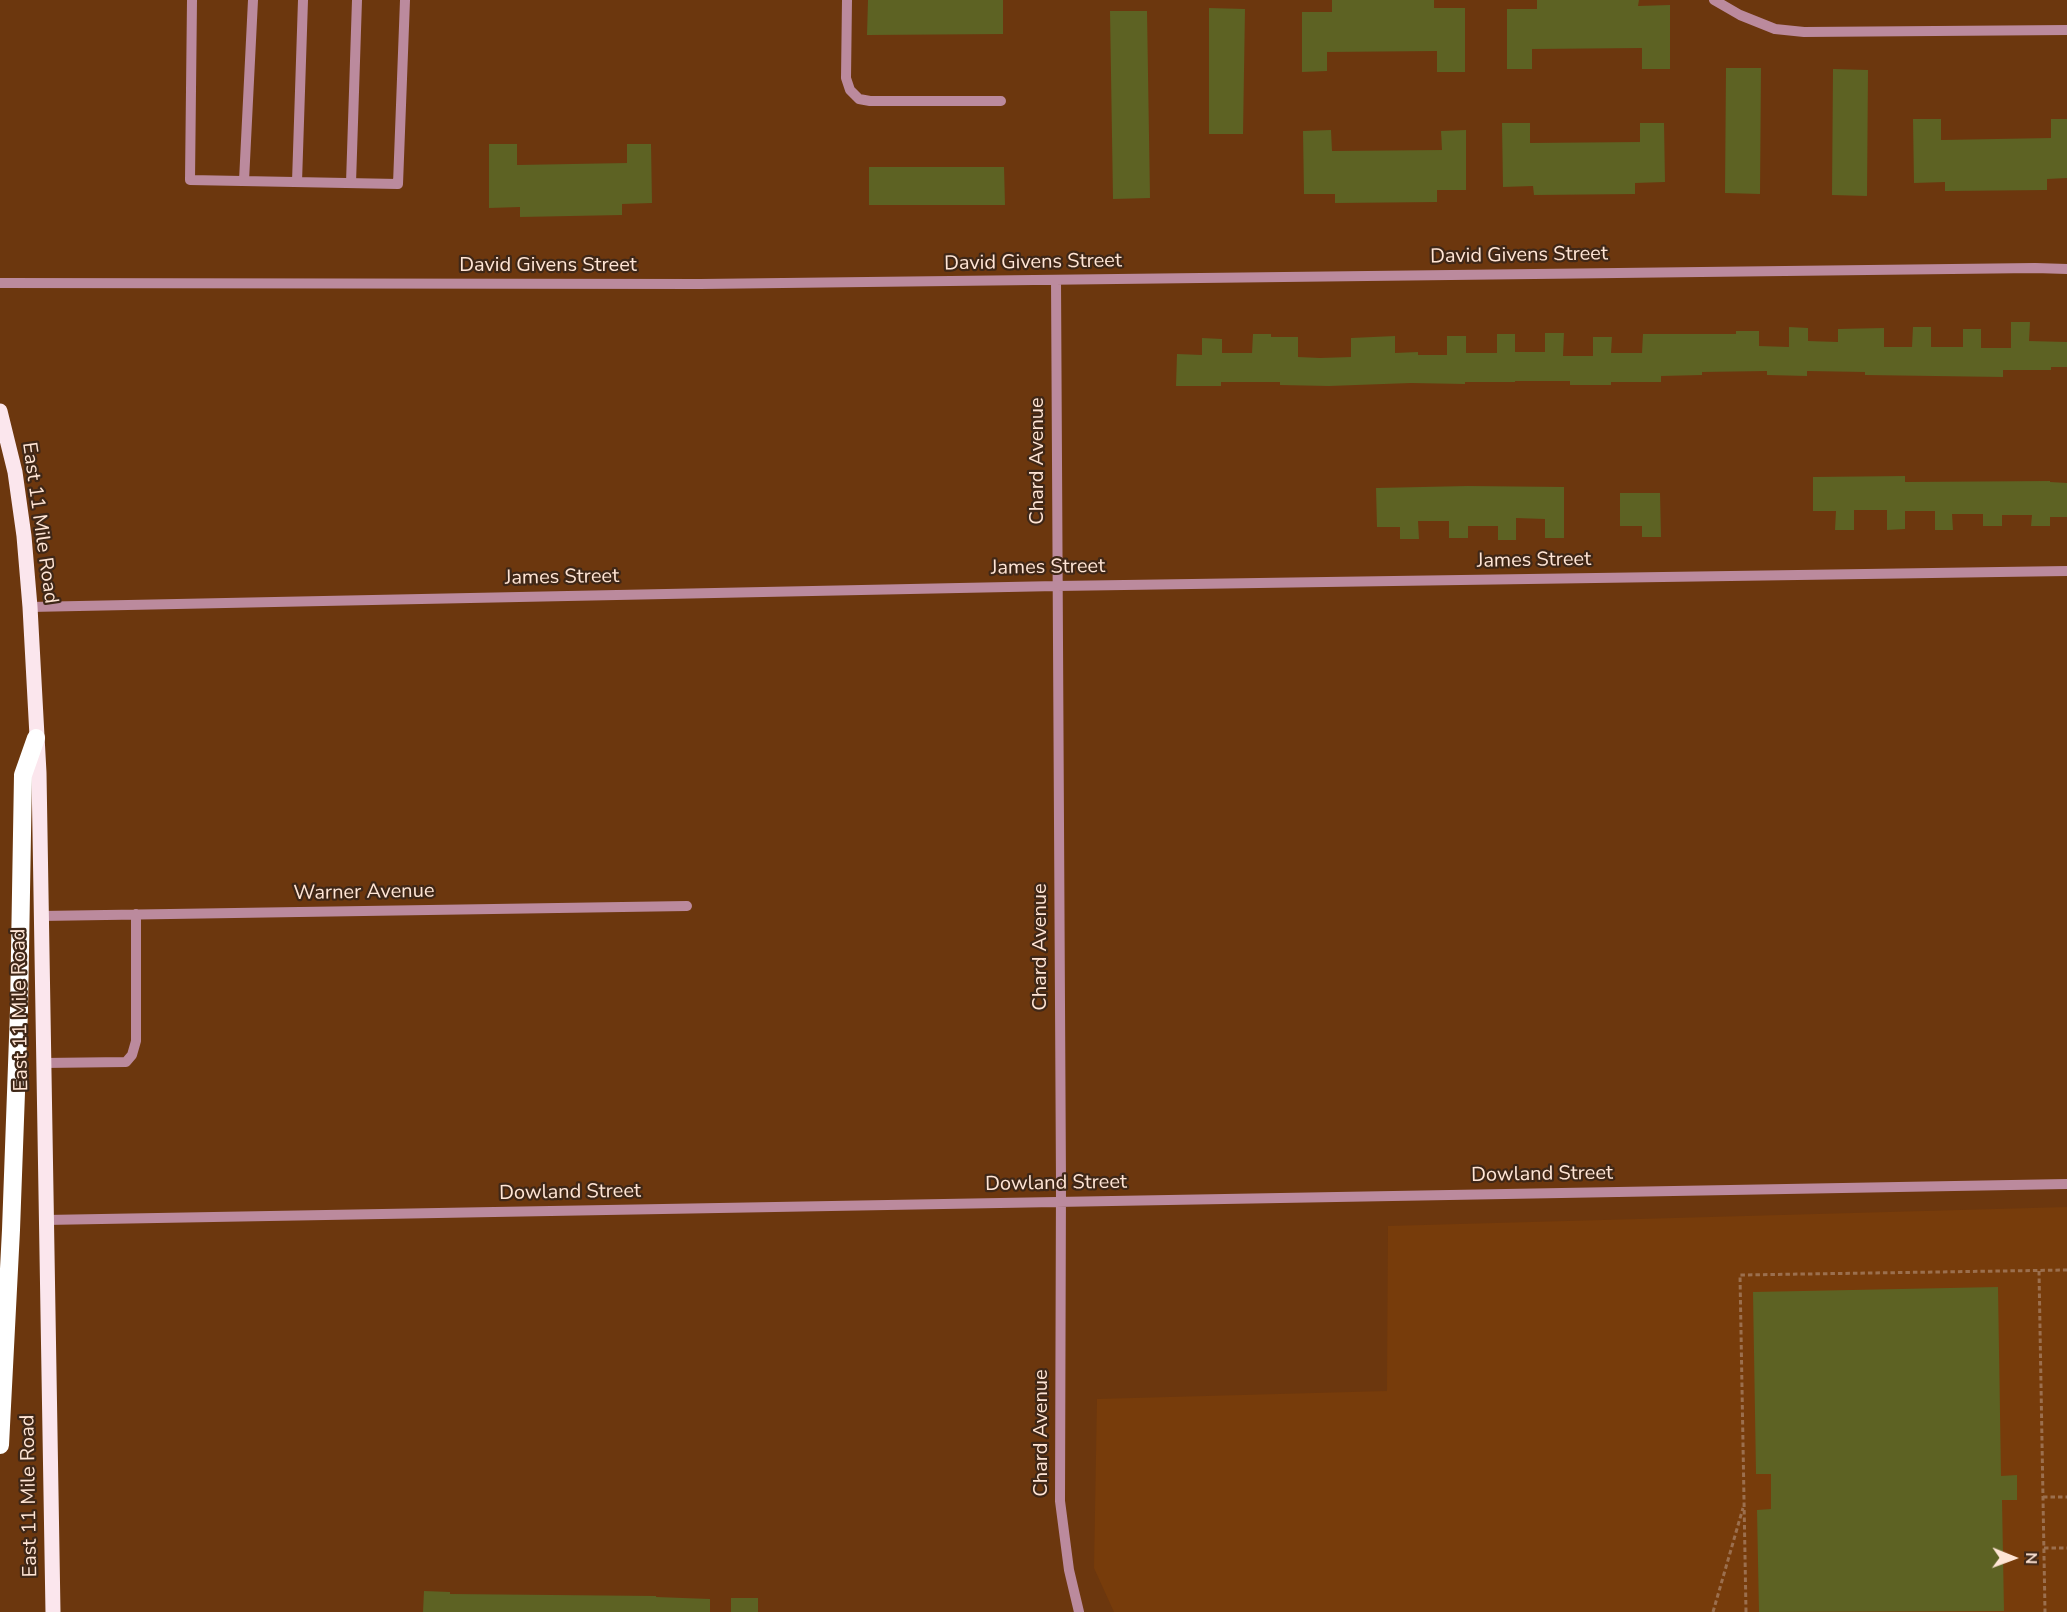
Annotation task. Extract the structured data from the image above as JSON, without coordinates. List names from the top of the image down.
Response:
{
  "streets": {
    "main road": ["East 11 Mile Road"],
    "street": [
      "David Givens Street",
      "Chard Avenue",
      "James Street",
      "Warner Avenue",
      "Dowland Street"
    ]
  },
  "crossings": [
    ["David Givens Street", "Chard Avenue"],
    ["Chard Avenue", "James Street"],
    ["Chard Avenue", "Dowland Street"],
    ["East 11 Mile Road", "James Street"],
    ["East 11 Mile Road", "Warner Avenue"],
    ["East 11 Mile Road", "Dowland Street"]
  ],
  "north": "right"
}
